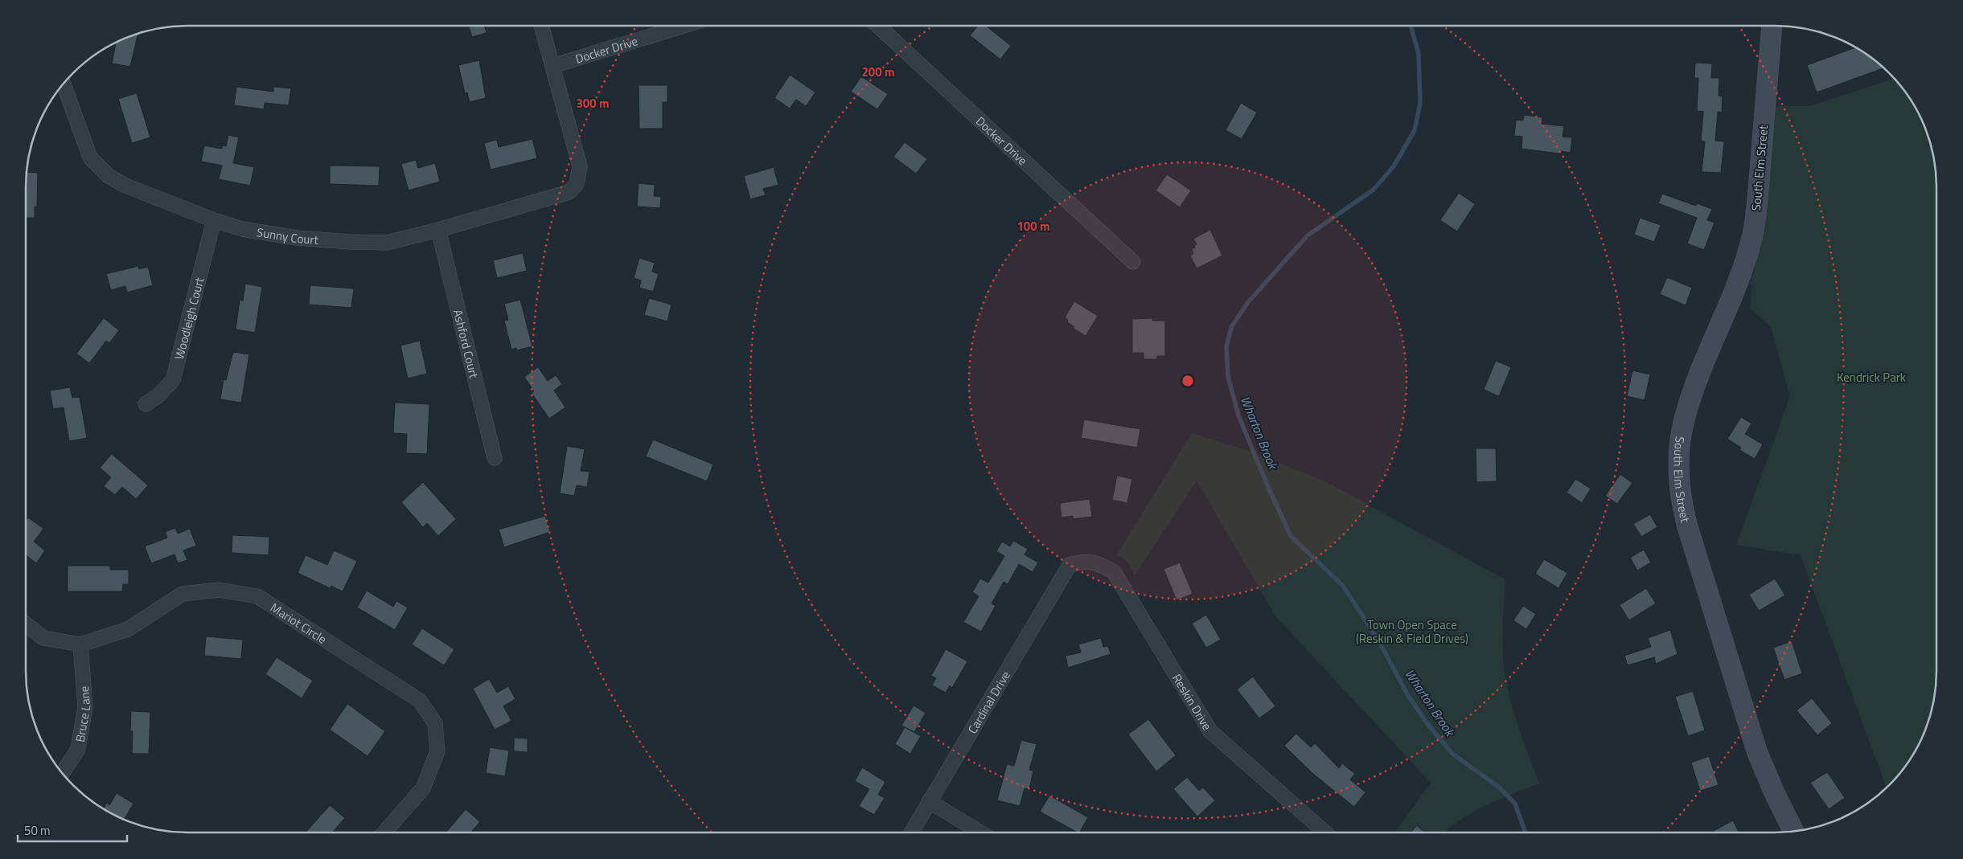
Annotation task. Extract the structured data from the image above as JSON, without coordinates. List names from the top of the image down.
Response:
{
  "streets": {
    "main road": ["South Elm Street"],
    "street": [
      "Docker Drive",
      "Sunny Court",
      "Woodleigh Court",
      "Ashford Court",
      "Mariot Circle",
      "Reskin Drive",
      "Cardinal Drive",
      "Bruce Lane"
    ]
  },
  "crossings": [
    ["Docker Drive", "Sunny Court"],
    ["Sunny Court", "Woodleigh Court"],
    ["Sunny Court", "Ashford Court"],
    ["Mariot Circle", "Bruce Lane"],
    ["Reskin Drive", "Cardinal Drive"]
  ],
  "water": ["Wharton Brook"],
  "parks": ["Kendrick Park", "Town Open Space (Reskin & Field Drives)"],
  "scale_bar": "50 m",
  "rings": ["200 m", "300 m", "100 m"]
}
